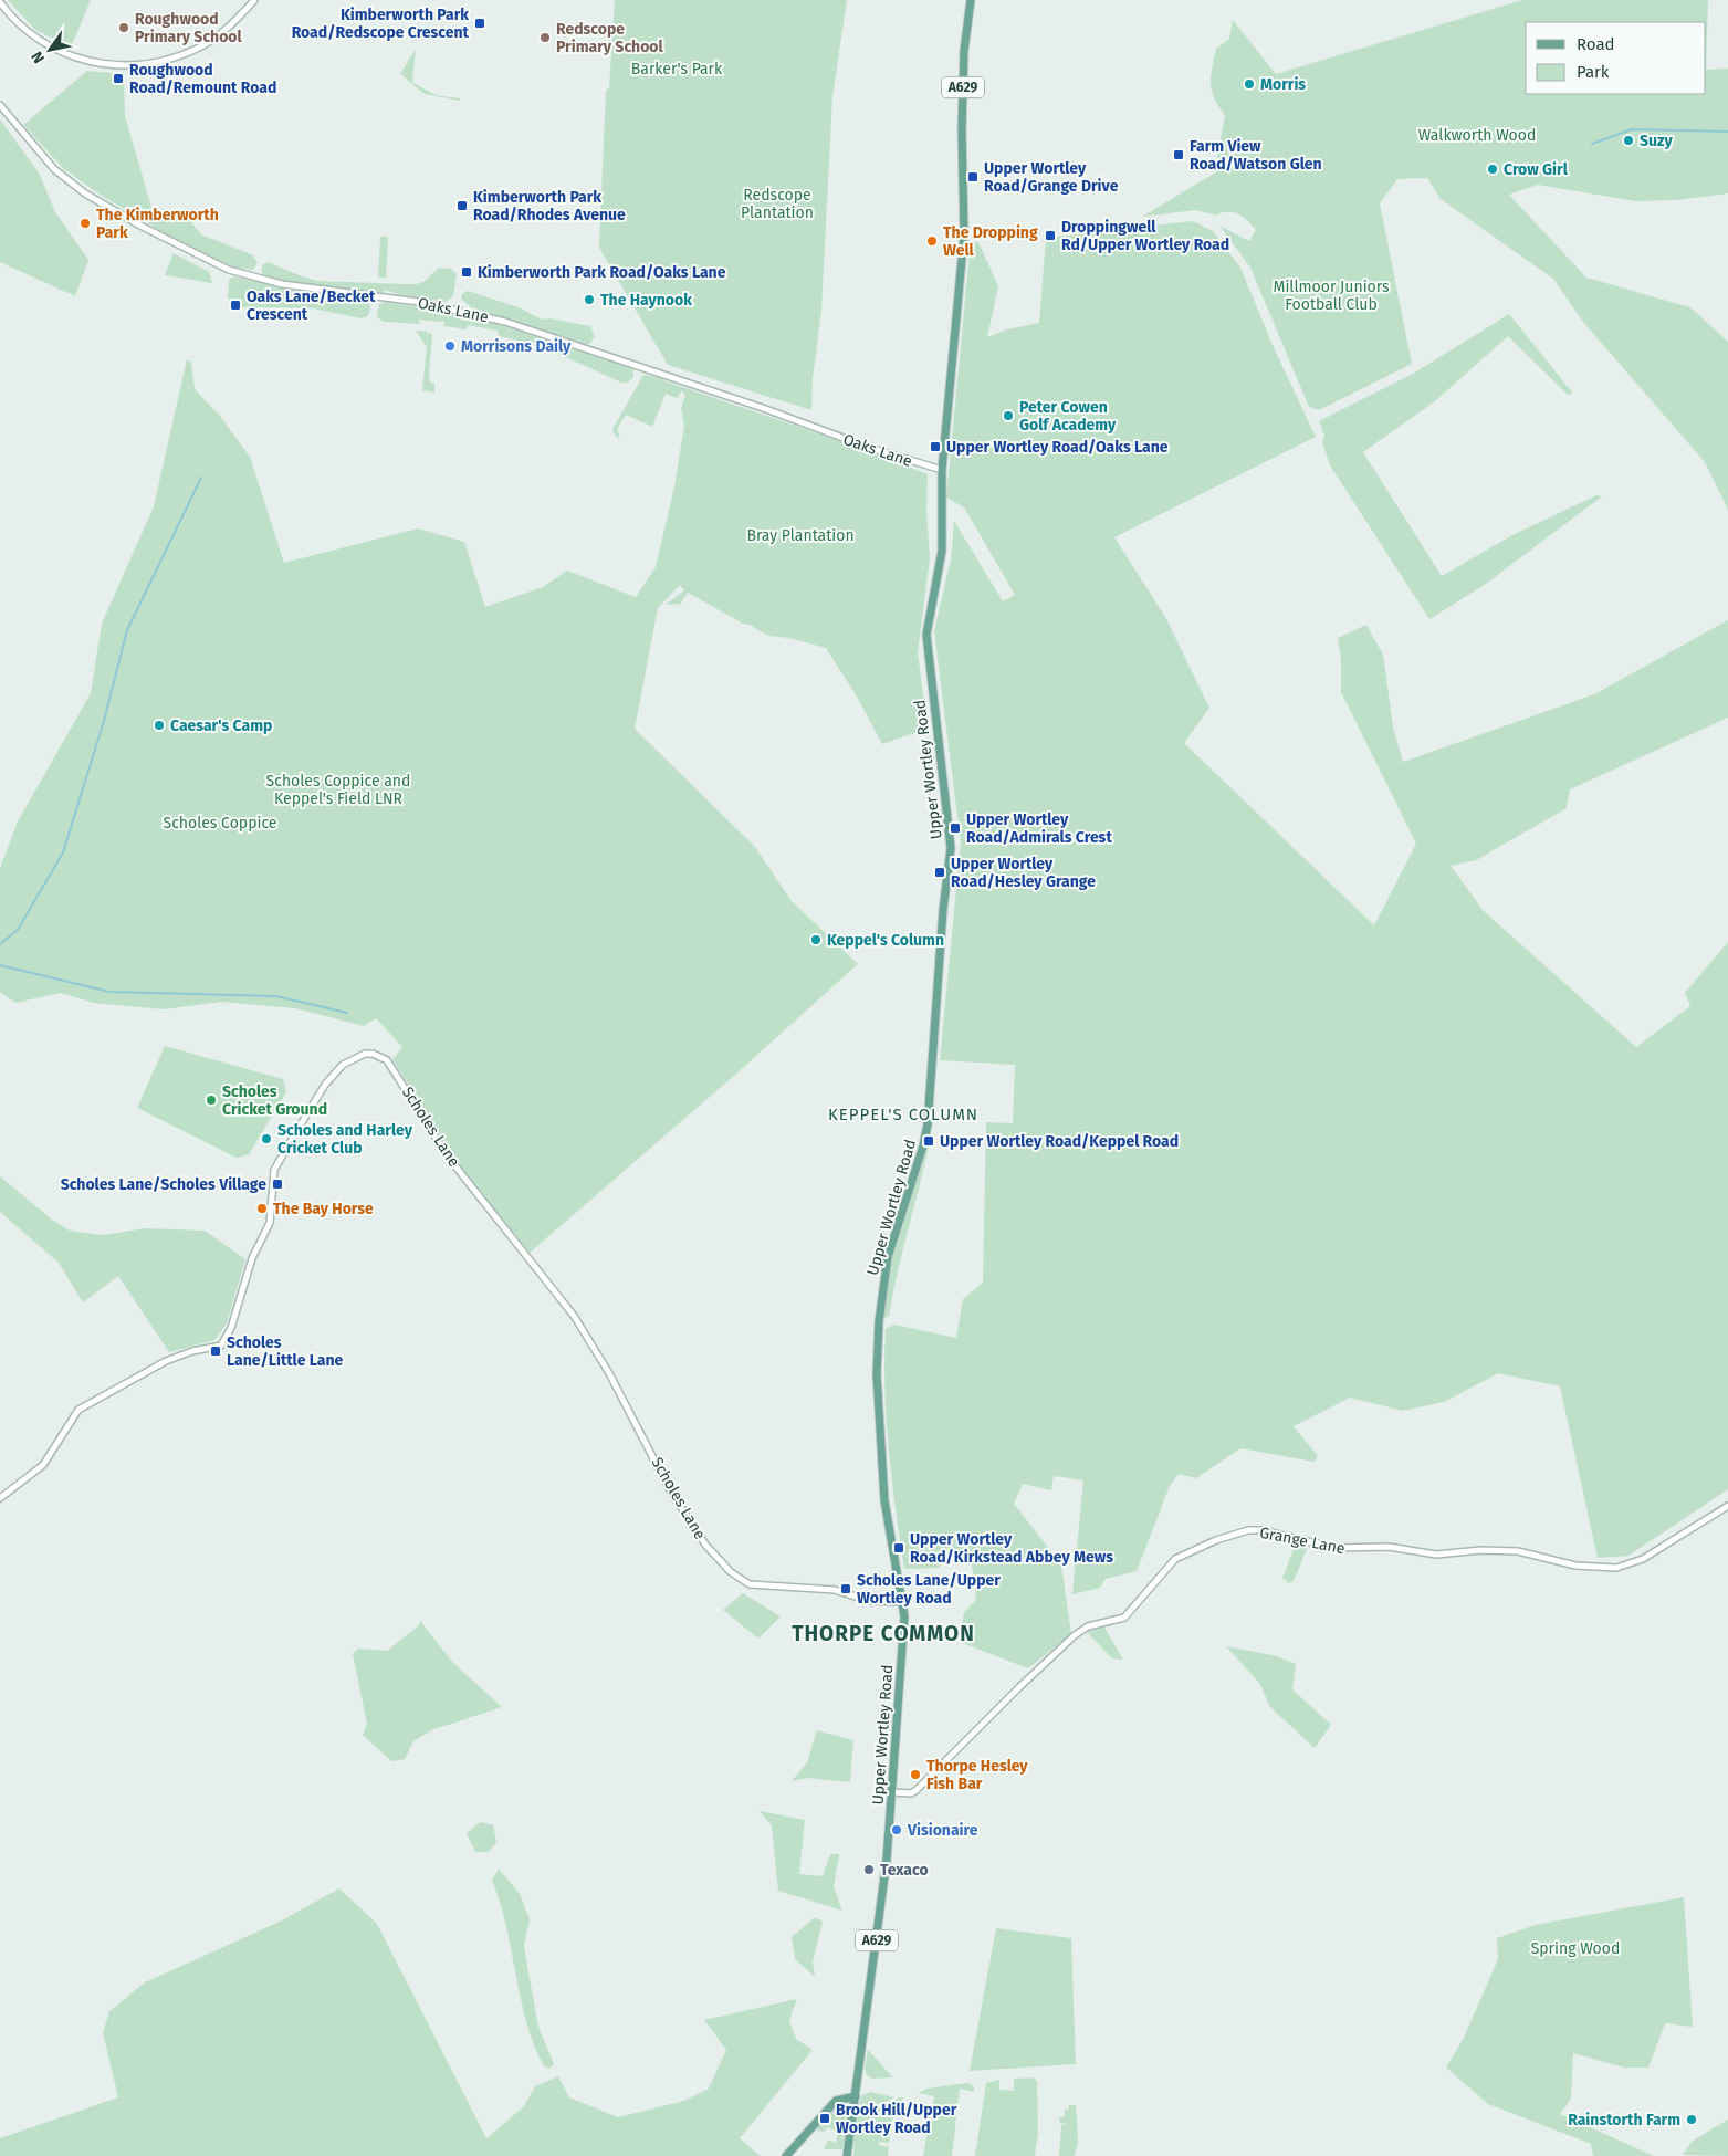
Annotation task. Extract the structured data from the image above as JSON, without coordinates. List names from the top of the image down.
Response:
{
  "streets": {
    "main road": ["A629", "Upper Wortley Road"],
    "street": ["Oaks Lane", "Scholes Lane", "Grange Lane"]
  },
  "crossings": [
    ["Oaks Lane", "Upper Wortley Road"],
    ["Upper Wortley Road", "Scholes Lane"],
    ["Upper Wortley Road", "Grange Lane"]
  ],
  "districts": ["KEPPEL'S COLUMN", "THORPE COMMON"],
  "parks": [
    "Barker's Park",
    "Walkworth Wood",
    "Redscope Plantation",
    "Millmoor Juniors Football Club",
    "Bray Plantation",
    "Scholes Coppice and Keppel's Field LNR",
    "Scholes Coppice",
    "Spring Wood"
  ],
  "places": {
    "transit": [
      "Kimberworth Park Road/Redscope Crescent",
      "Roughwood Road/Remount Road",
      "Farm View Road/Watson Glen",
      "Upper Wortley Road/Grange Drive",
      "Kimberworth Park Road/Rhodes Avenue",
      "Droppingwell Rd/Upper Wortley Road",
      "Kimberworth Park Road/Oaks Lane",
      "Oaks Lane/Becket Crescent",
      "Upper Wortley Road/Oaks Lane",
      "Upper Wortley Road/Admirals Crest",
      "Upper Wortley Road/Hesley Grange",
      "Upper Wortley Road/Keppel Road",
      "Scholes Lane/Scholes Village",
      "Scholes Lane/Little Lane",
      "Upper Wortley Road/Kirkstead Abbey Mews",
      "Scholes Lane/Upper Wortley Road",
      "Brook Hill/Upper Wortley Road"
    ],
    "other": [
      "Roughwood Primary School",
      "Redscope Primary School",
      "Morris",
      "Suzy",
      "Crow Girl",
      "The Kimberworth Park",
      "The Dropping Well",
      "The Haynook",
      "Morrisons Daily",
      "Peter Cowen Golf Academy",
      "Caesar's Camp",
      "Keppel's Column",
      "Scholes Cricket Ground",
      "Scholes and Harley Cricket Club",
      "The Bay Horse",
      "Thorpe Hesley Fish Bar",
      "Visionaire",
      "Texaco",
      "Rainstorth Farm"
    ]
  },
  "legend": ["Road", "Park"],
  "north": "bottom left"
}
